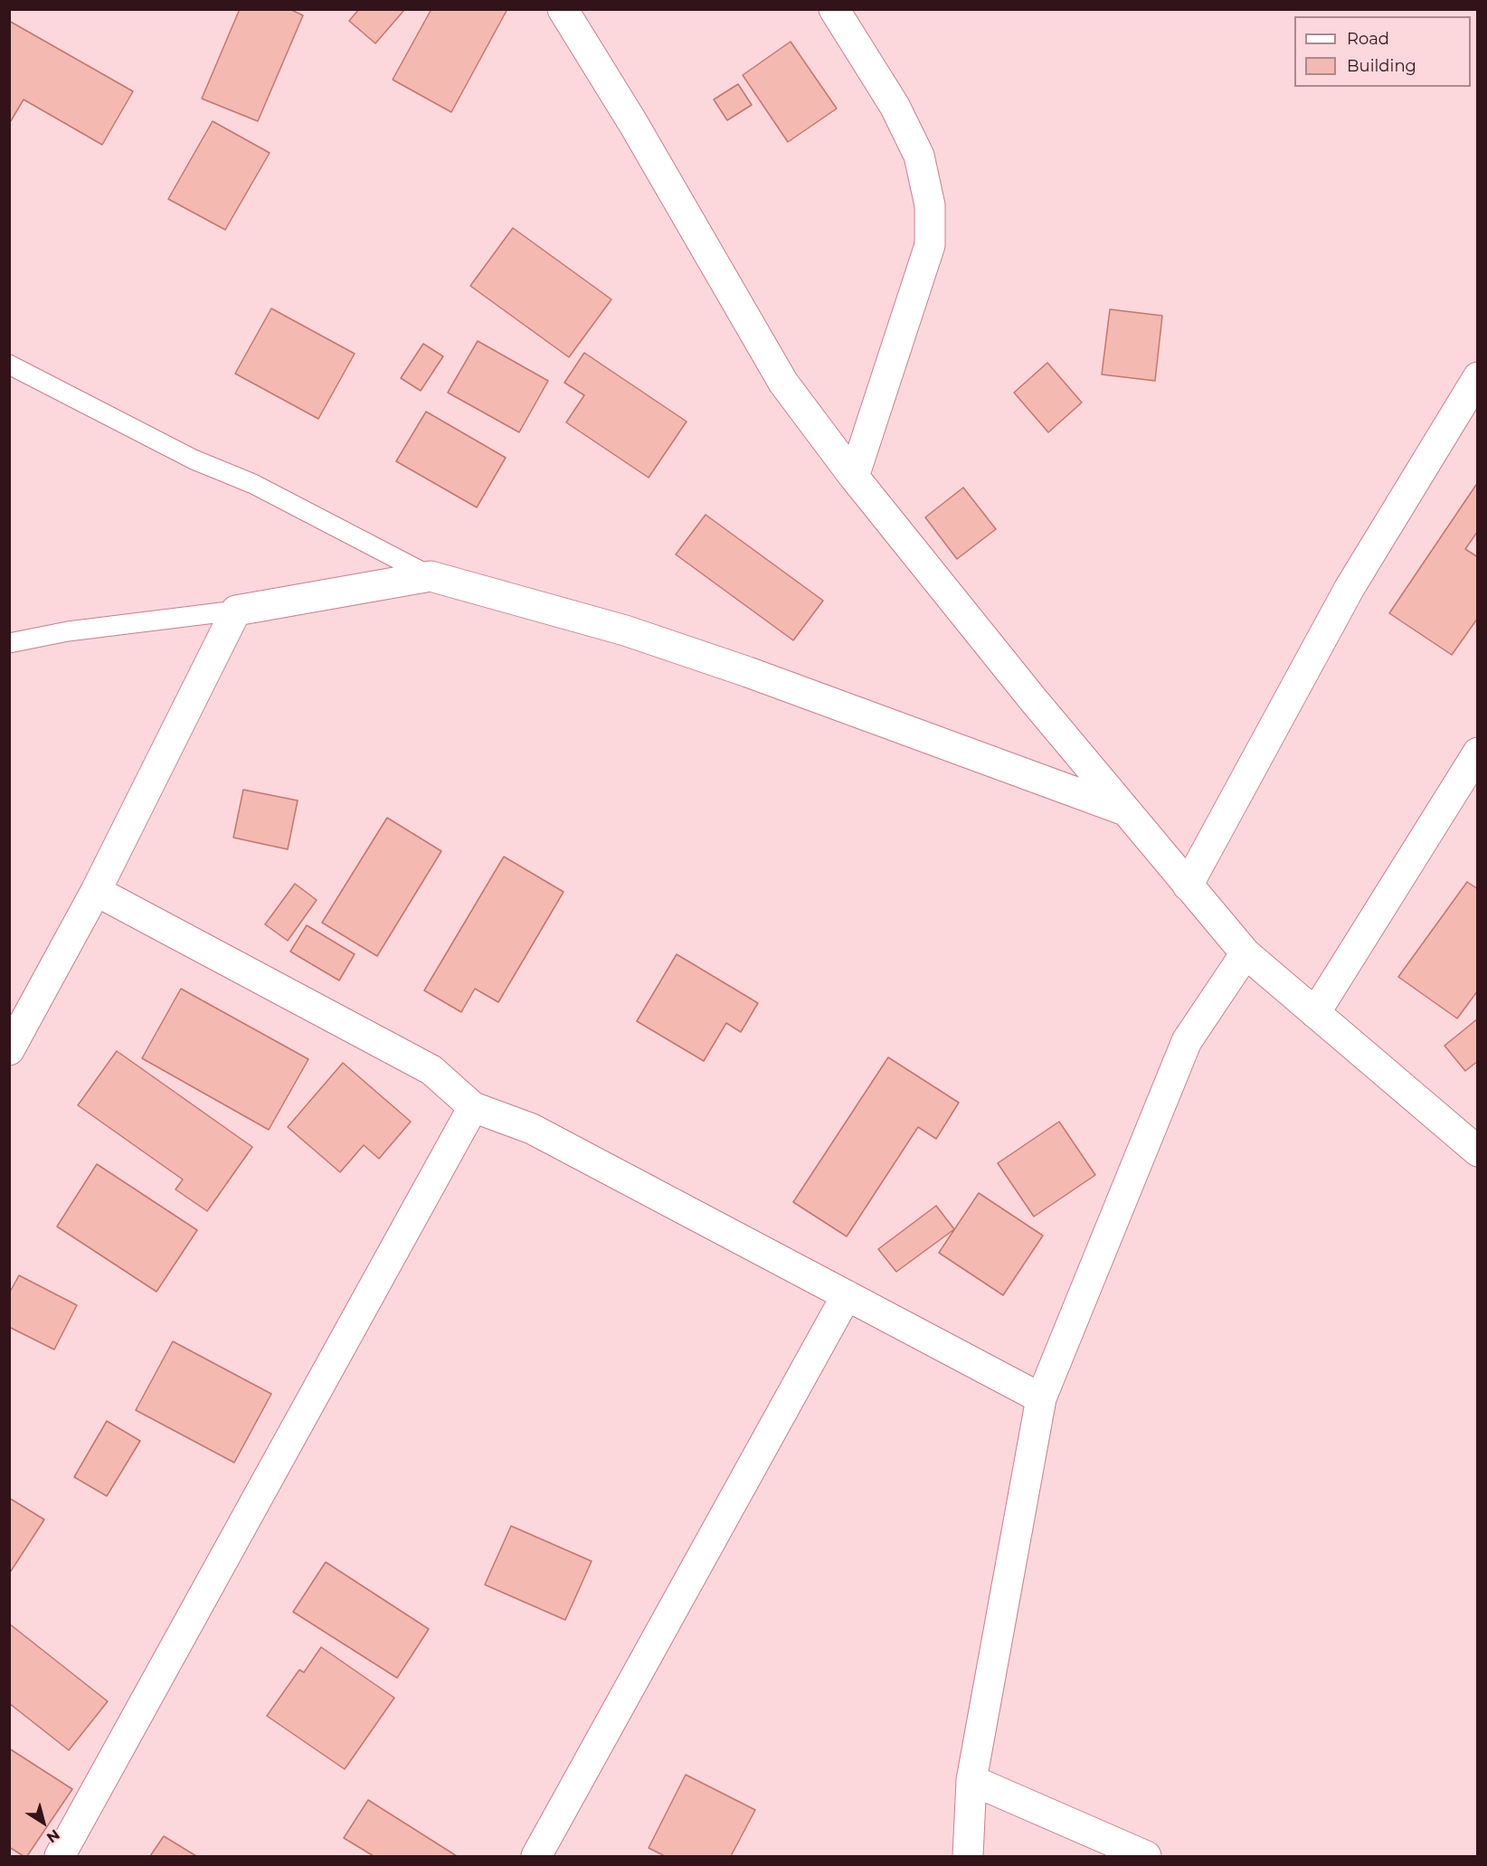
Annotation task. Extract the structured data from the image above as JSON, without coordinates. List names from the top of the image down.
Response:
{
  "legend": ["Road", "Building"],
  "north": "bottom right"
}
